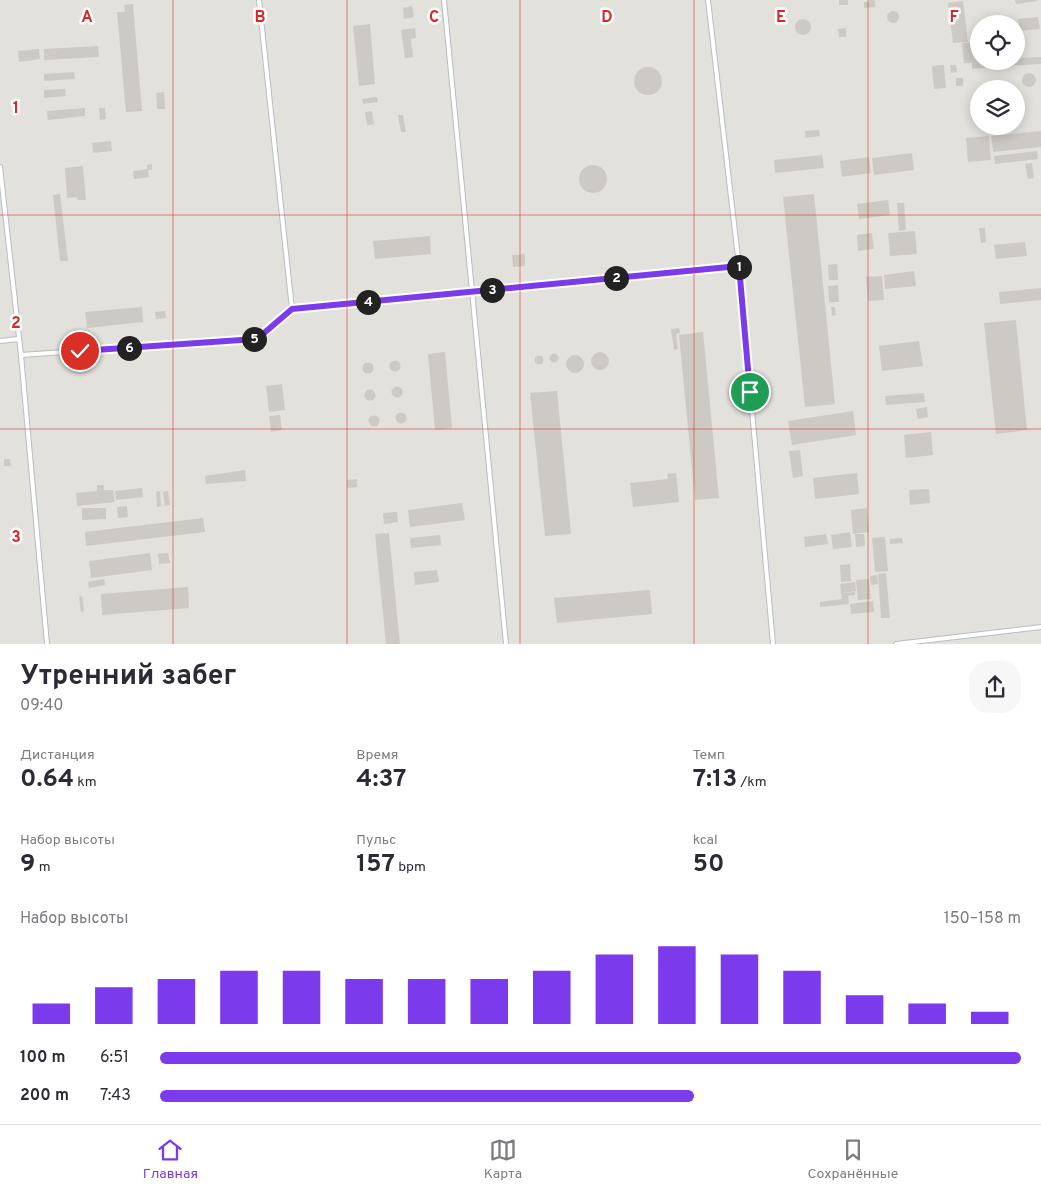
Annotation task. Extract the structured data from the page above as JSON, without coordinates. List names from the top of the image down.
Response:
{
  "page": {
    "pins": [
      "1",
      "2",
      "3",
      "4",
      "5",
      "6"
    ],
    "heading": ["Утренний забег", "09:40"],
    "stats": [
      ["Дистанция", "0.64 km"],
      ["Время", "4:37"],
      ["Темп", "7:13 /km"],
      ["Набор высоты", "9 m"],
      ["Пульс", "157 bpm"],
      ["kcal", "50"]
    ],
    "chart": ["Набор высоты", "150–158 m"],
    "list": [
      {
        "name": "100 m",
        "note": "6:51"
      },
      {
        "name": "200 m",
        "note": "7:43"
      }
    ],
    "tabs": ["Главная", "Карта", "Сохранённые"]
  },
  "grid": {
    "columns": [
      "A",
      "B",
      "C",
      "D",
      "E",
      "F"
    ],
    "rows": ["1", "2", "3"]
  }
}
